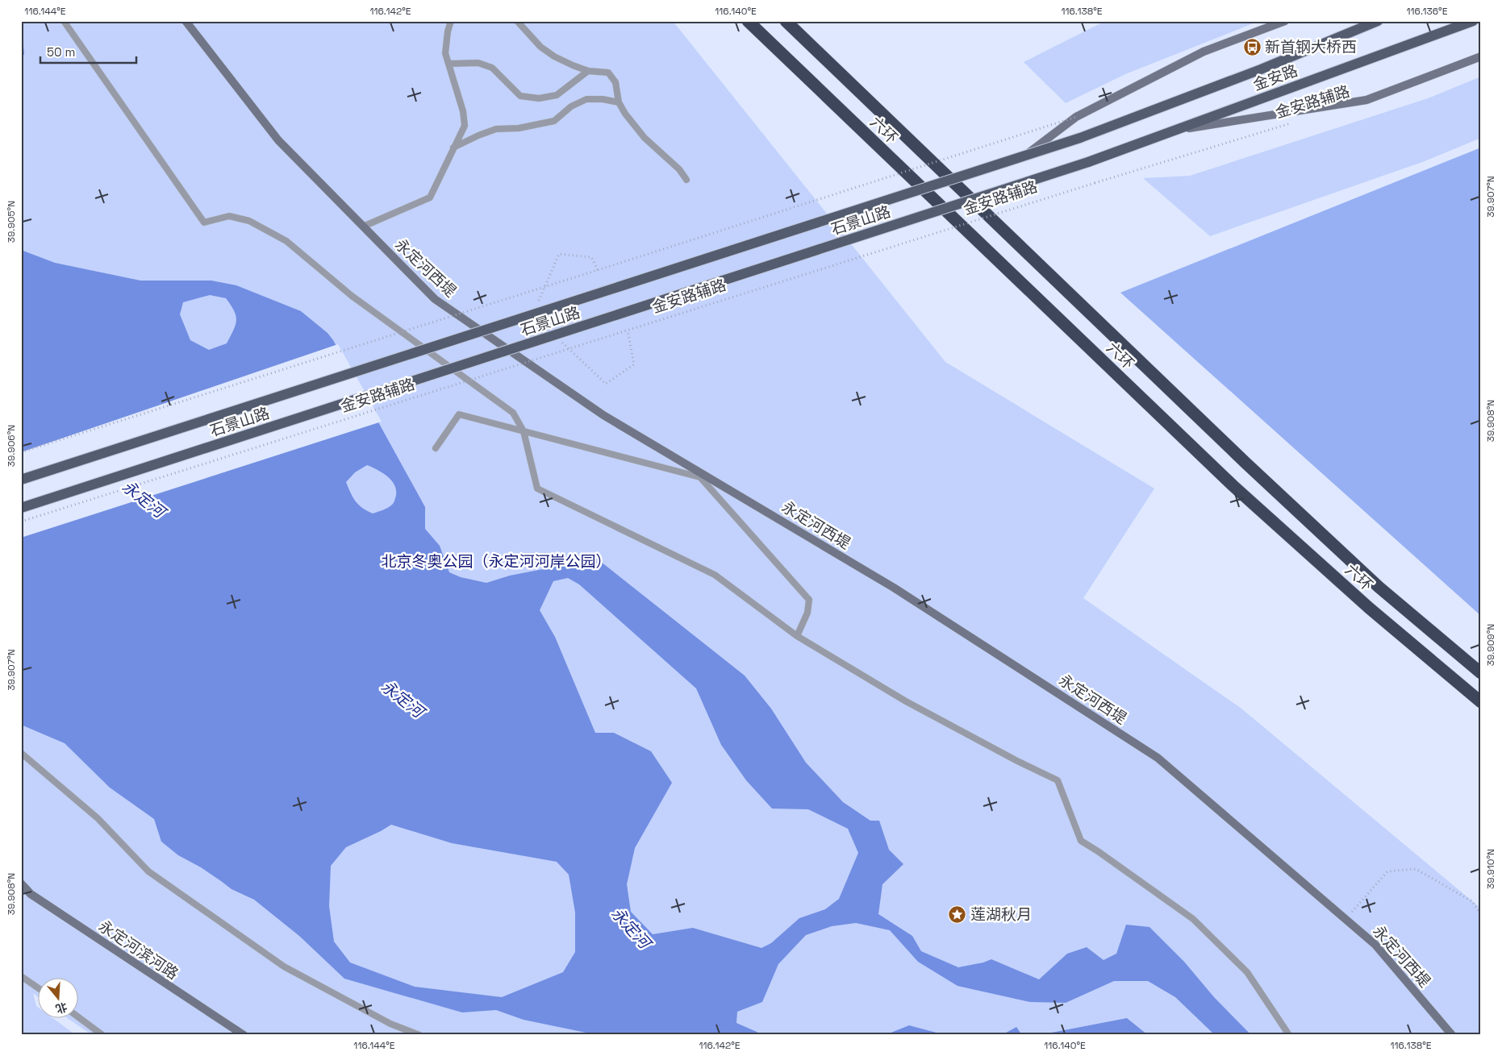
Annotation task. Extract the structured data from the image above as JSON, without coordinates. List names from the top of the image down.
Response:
{
  "streets": {
    "highway": ["六环"],
    "main road": ["金安路", "石景山路"],
    "street": ["金安路辅路", "永定河西堤", "永定河滨河路"]
  },
  "crossings": [
    ["金安路", "金安路辅路"],
    ["金安路", "石景山路"]
  ],
  "water": ["永定河"],
  "parks": ["北京冬奥公园（永定河河岸公园）"],
  "places": {
    "bus stop": ["新首钢大桥西"],
    "place": ["莲湖秋月"]
  },
  "scale_bar": "50 m",
  "north": "bottom",
  "coordinates": [
    "116.144°E",
    "116.142°E",
    "116.140°E",
    "116.138°E",
    "116.136°E",
    "39.907°N",
    "39.905°N",
    "39.908°N",
    "39.906°N",
    "39.909°N",
    "39.910°N"
  ]
}
